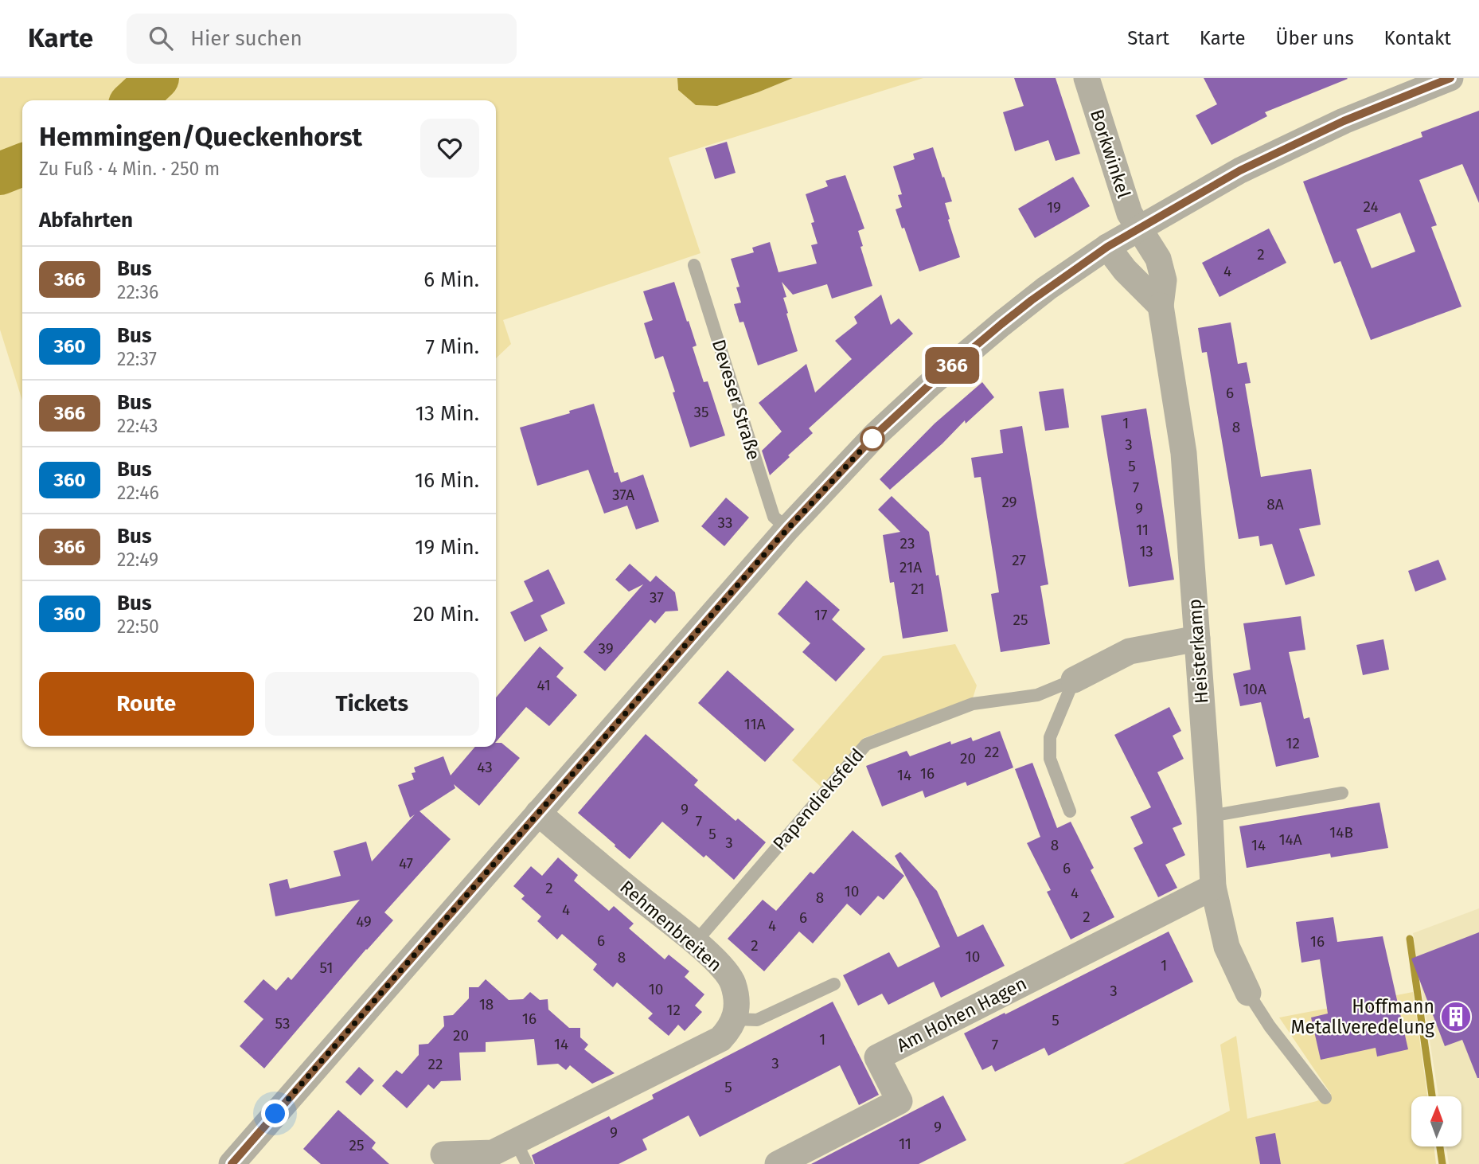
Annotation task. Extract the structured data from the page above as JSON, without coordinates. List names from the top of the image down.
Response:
{
  "streets": {
    "street": [
      "Borkwinkel",
      "Heisterkamp",
      "Papendieksfeld",
      "Rehmenbreiten",
      "Am Hohen Hagen"
    ],
    "lane": ["Deveser Straße"]
  },
  "crossings": [
    ["Borkwinkel", "Heisterkamp"],
    ["Heisterkamp", "Papendieksfeld"],
    ["Heisterkamp", "Am Hohen Hagen"],
    ["Papendieksfeld", "Rehmenbreiten"]
  ],
  "places": {
    "building": ["Hoffmann Metallveredelung"]
  },
  "lines": ["bus line 366"],
  "house_numbers": [
    "24",
    "19",
    "2",
    "4",
    "6",
    "35",
    "1",
    "8",
    "3",
    "5",
    "7",
    "37A",
    "29",
    "8A",
    "9",
    "33",
    "11",
    "23",
    "13",
    "27",
    "21A",
    "21",
    "37",
    "17",
    "25",
    "39",
    "41",
    "10A",
    "11A",
    "12",
    "22",
    "20",
    "43",
    "16",
    "14",
    "9",
    "7",
    "14B",
    "5",
    "14A",
    "3",
    "8",
    "14",
    "47",
    "6",
    "2",
    "10",
    "4",
    "8",
    "4",
    "2",
    "6",
    "49",
    "4",
    "6",
    "16",
    "2",
    "10",
    "8",
    "1",
    "51",
    "10",
    "3",
    "18",
    "12",
    "16",
    "5",
    "53",
    "20",
    "1",
    "14",
    "7",
    "3",
    "22",
    "5",
    "9",
    "9",
    "11",
    "25"
  ],
  "north": "top",
  "page": {
    "header": "Karte",
    "search": "Hier suchen",
    "nav": [
      "Start",
      "Karte",
      "Über uns",
      "Kontakt"
    ],
    "on_map": "366",
    "heading": [
      ["Hemmingen/Queckenhorst", "Zu Fuß · 4 Min. · 250 m"],
      "Abfahrten"
    ],
    "list": [
      {
        "mark": "366",
        "name": "Bus",
        "note": "22:36",
        "value": "6 Min."
      },
      {
        "mark": "360",
        "name": "Bus",
        "note": "22:37",
        "value": "7 Min."
      },
      {
        "mark": "366",
        "name": "Bus",
        "note": "22:43",
        "value": "13 Min."
      },
      {
        "mark": "360",
        "name": "Bus",
        "note": "22:46",
        "value": "16 Min."
      },
      {
        "mark": "366",
        "name": "Bus",
        "note": "22:49",
        "value": "19 Min."
      },
      {
        "mark": "360",
        "name": "Bus",
        "note": "22:50",
        "value": "20 Min."
      }
    ],
    "buttons": ["Route", "Tickets"]
  }
}
